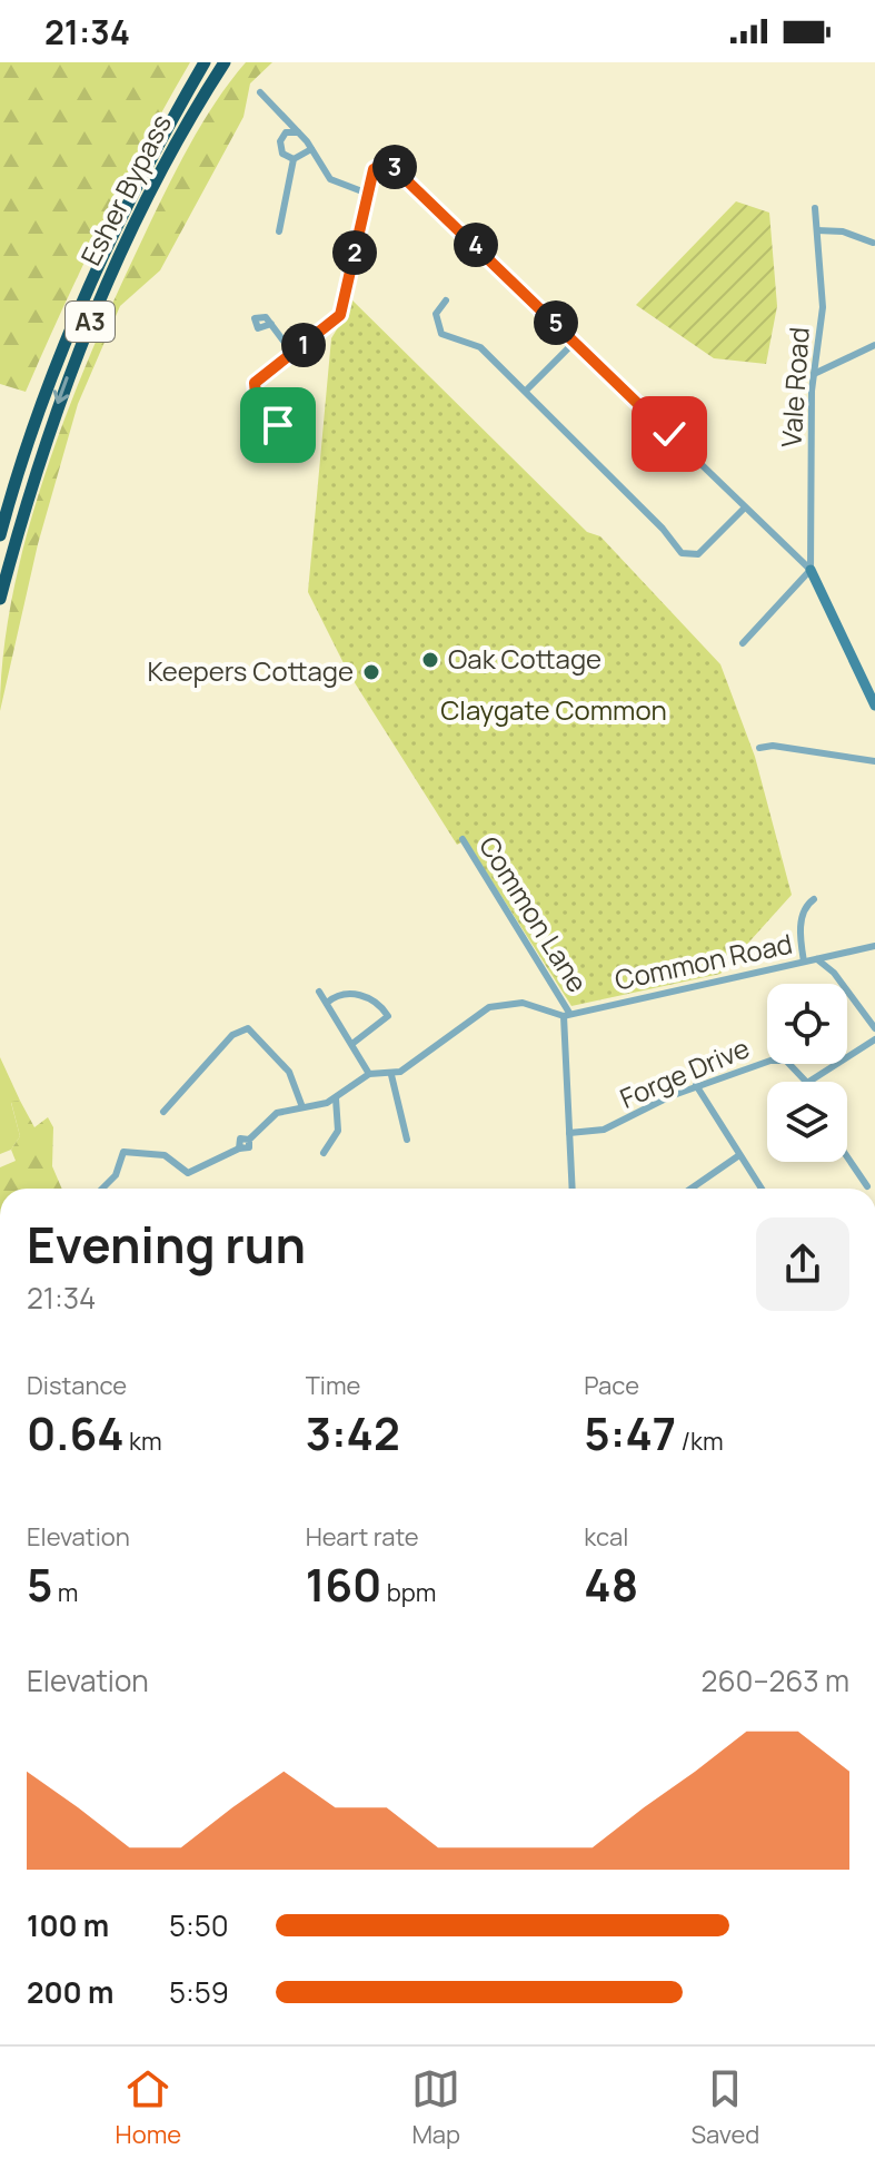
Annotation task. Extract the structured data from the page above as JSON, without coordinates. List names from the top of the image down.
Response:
{
  "streets": {
    "highway": ["Esher Bypass", "A3"],
    "street": [
      "Vale Road",
      "Common Lane",
      "Common Road",
      "Forge Drive"
    ]
  },
  "crossings": [
    ["Common Lane", "Common Road"]
  ],
  "parks": ["Claygate Common"],
  "places": ["Oak Cottage", "Keepers Cottage"],
  "page": {
    "status": "21:34",
    "pins": [
      "3",
      "4",
      "2",
      "5",
      "1"
    ],
    "heading": ["Evening run", "21:34"],
    "stats": [
      ["Distance", "0.64 km"],
      ["Time", "3:42"],
      ["Pace", "5:47 /km"],
      ["Elevation", "5 m"],
      ["Heart rate", "160 bpm"],
      ["kcal", "48"]
    ],
    "chart": ["Elevation", "260–263 m"],
    "list": [
      {
        "name": "100 m",
        "note": "5:50"
      },
      {
        "name": "200 m",
        "note": "5:59"
      }
    ],
    "tabs": ["Home", "Map", "Saved"]
  }
}
